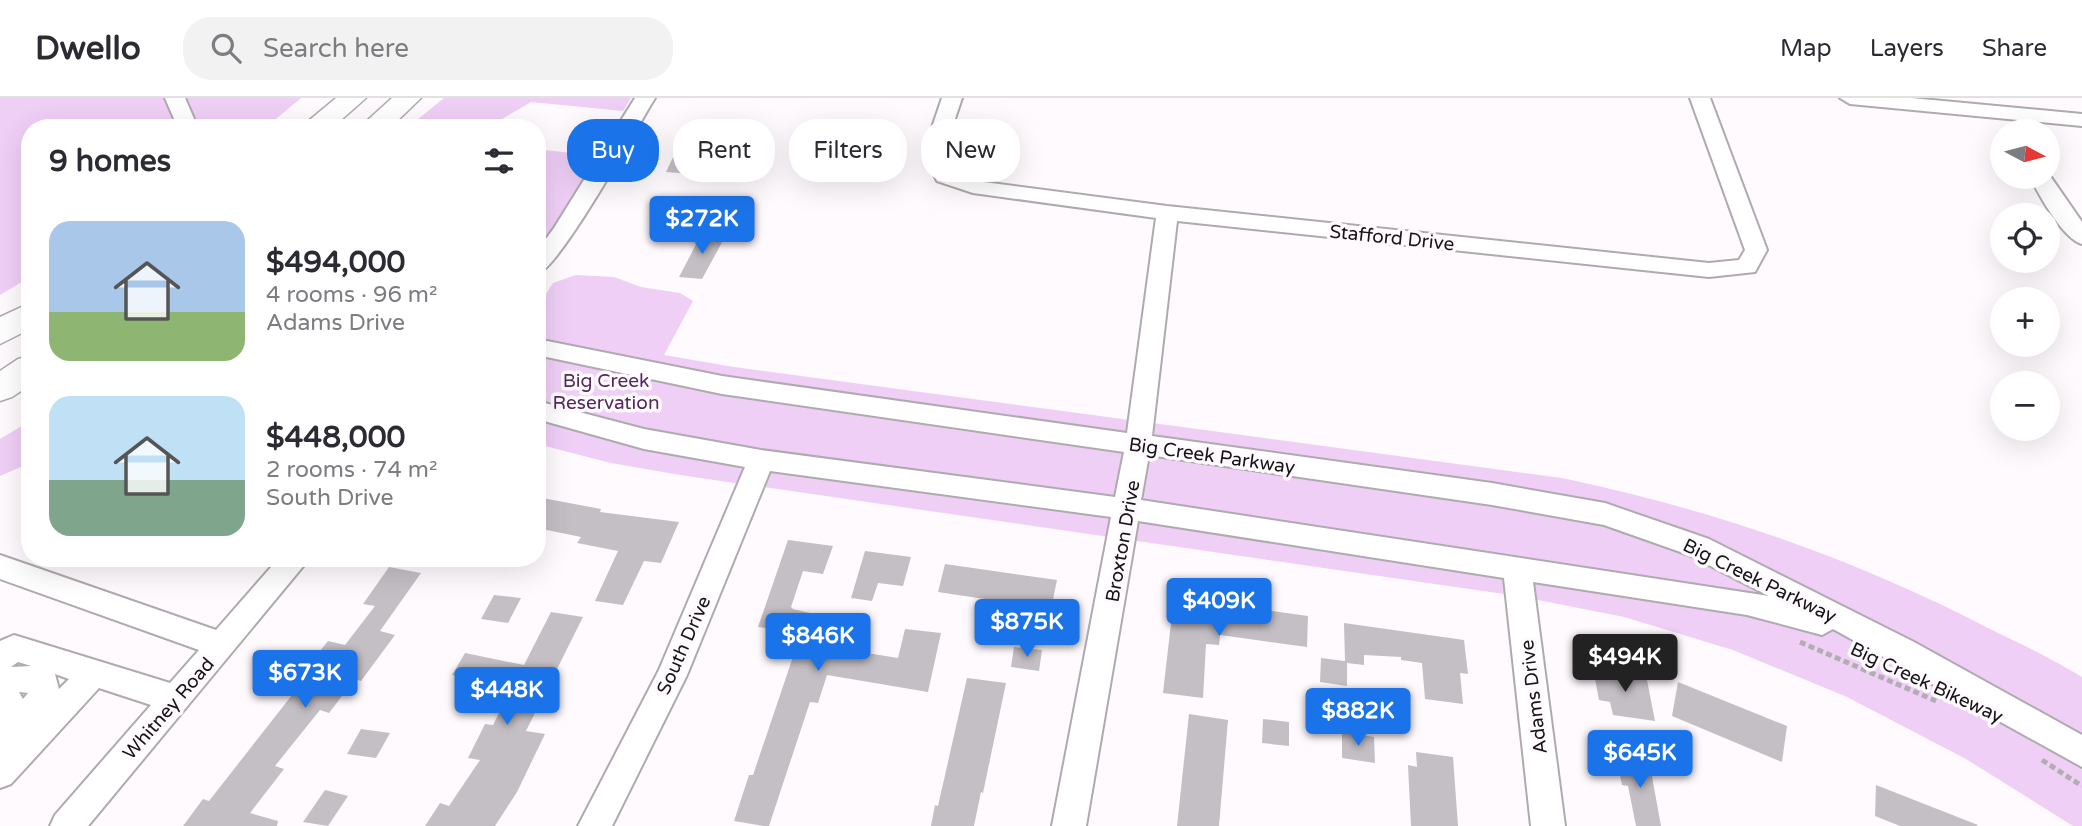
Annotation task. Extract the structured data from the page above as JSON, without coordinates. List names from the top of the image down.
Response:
{
  "streets": {
    "street": [
      "Stafford Drive",
      "Big Creek Parkway",
      "Broxton Drive",
      "South Drive",
      "Adams Drive",
      "Whitney Road"
    ],
    "path": ["Big Creek Bikeway"]
  },
  "crossings": [
    ["Stafford Drive", "Broxton Drive"],
    ["Big Creek Parkway", "Broxton Drive"],
    ["Big Creek Parkway", "South Drive"],
    ["Big Creek Parkway", "Adams Drive"]
  ],
  "parks": ["Big Creek Reservation"],
  "north": "right",
  "page": {
    "header": "Dwello",
    "search": "Search here",
    "nav": ["Map", "Layers", "Share"],
    "map_buttons": ["+", "−"],
    "chip": [
      "Buy",
      "Rent",
      "Filters",
      "New"
    ],
    "heading": "9 homes",
    "price": [
      "$272K",
      "$409K",
      "$875K",
      "$846K",
      "$494K",
      "$673K",
      "$448K",
      "$882K",
      "$645K"
    ],
    "list": [
      {
        "name": "$494,000",
        "note": "4 rooms · 96 m² · Adams Drive"
      },
      {
        "name": "$448,000",
        "note": "2 rooms · 74 m² · South Drive"
      }
    ]
  }
}
